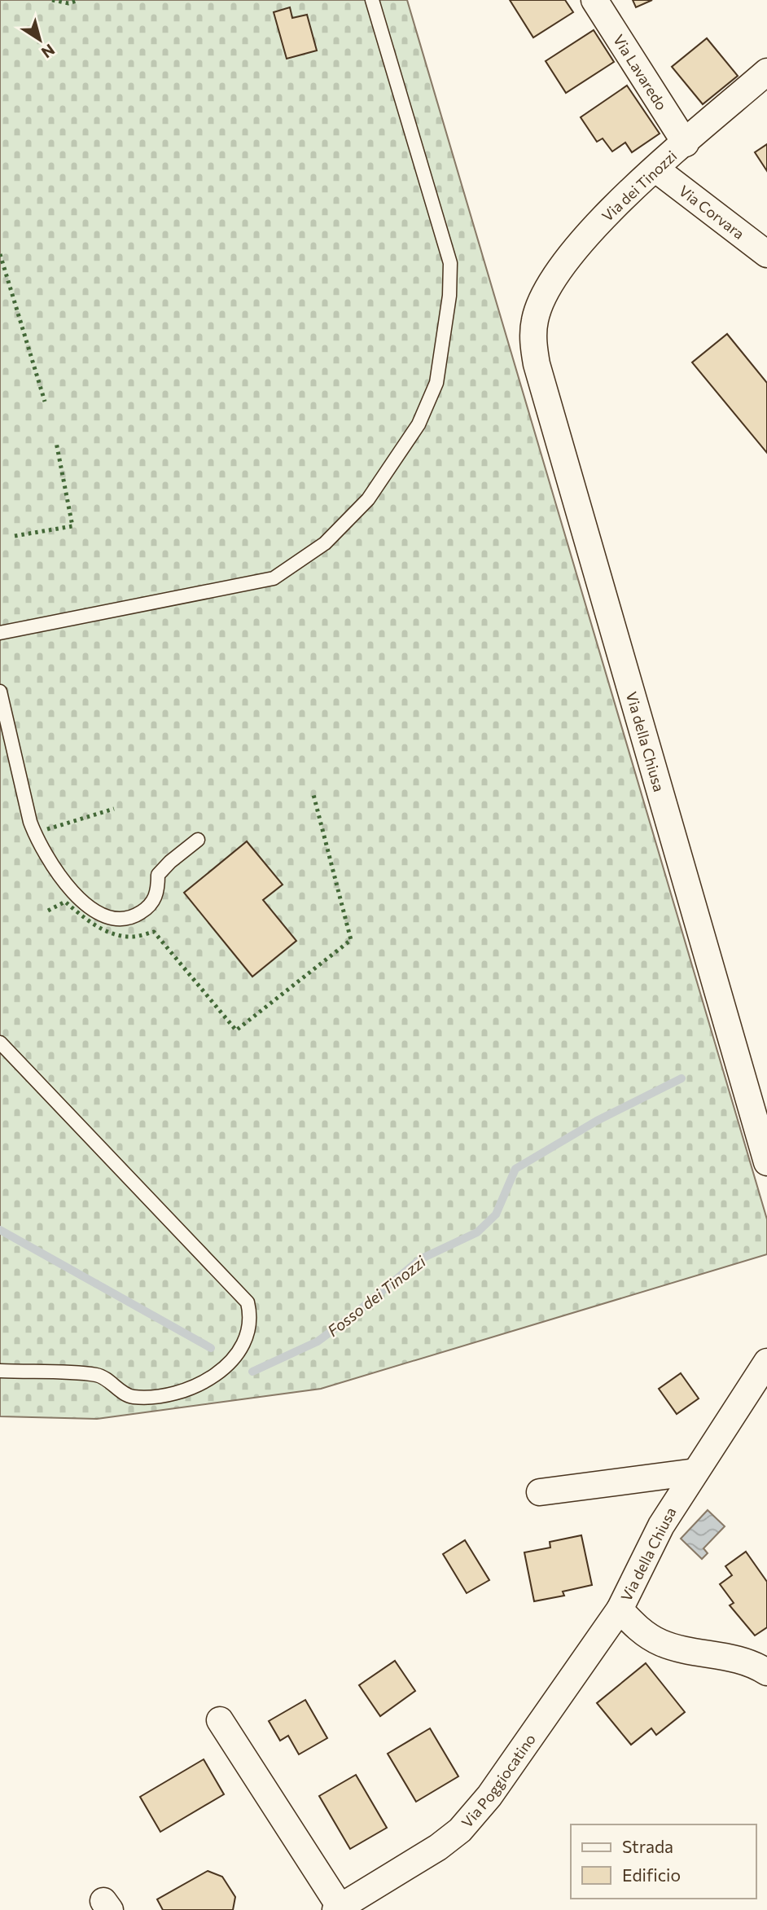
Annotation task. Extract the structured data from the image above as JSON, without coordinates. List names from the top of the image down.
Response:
{
  "streets": {
    "street": [
      "Via Lavaredo",
      "Via dei Tinozzi",
      "Via Corvara",
      "Via della Chiusa",
      "Via Poggiocatino"
    ]
  },
  "crossings": [
    ["Via Lavaredo", "Via dei Tinozzi"],
    ["Via dei Tinozzi", "Via Corvara"],
    ["Via dei Tinozzi", "Via della Chiusa"],
    ["Via della Chiusa", "Via Poggiocatino"]
  ],
  "water": ["Fosso dei Tinozzi"],
  "legend": ["Strada", "Edificio"],
  "north": "bottom right"
}
